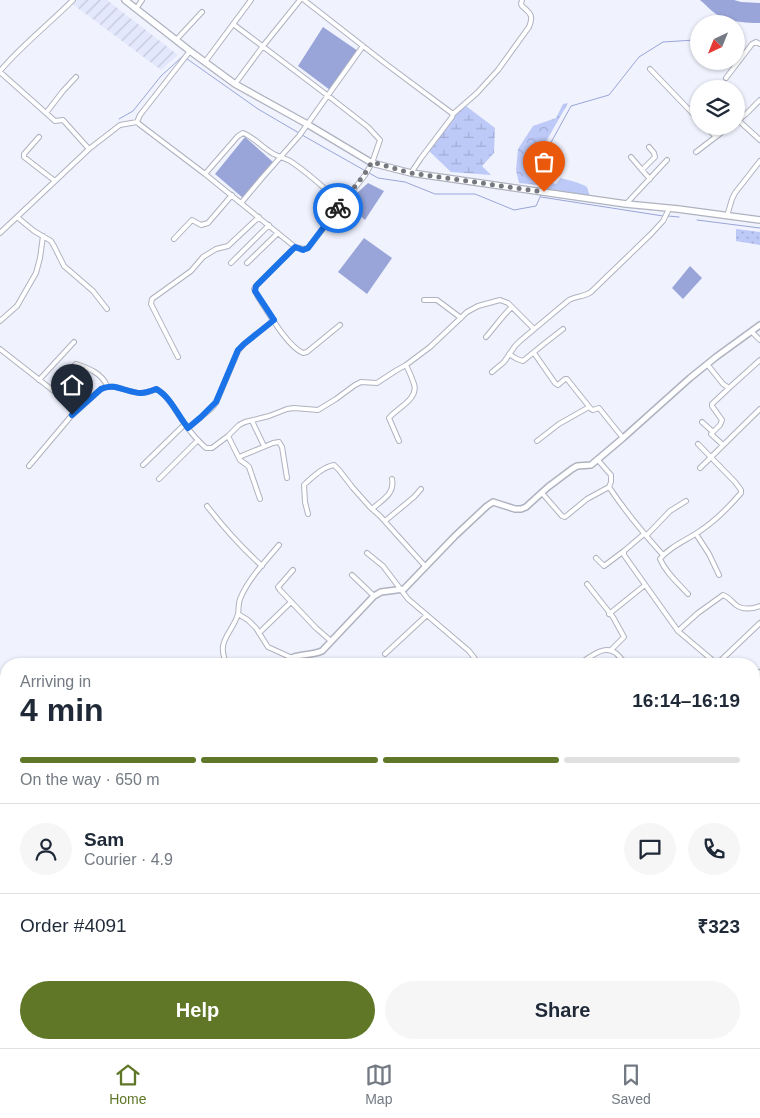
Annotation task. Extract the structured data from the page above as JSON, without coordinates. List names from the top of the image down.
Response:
{
  "north": "bottom left",
  "page": {
    "heading": ["4 min", "Arriving in", "16:14–16:19"],
    "panel": [
      "Sam",
      "Courier · 4.9",
      "Order #4091",
      "₹323"
    ],
    "bar": "On the way · 650 m",
    "buttons": ["Help", "Share"],
    "tabs": ["Home", "Map", "Saved"]
  }
}
